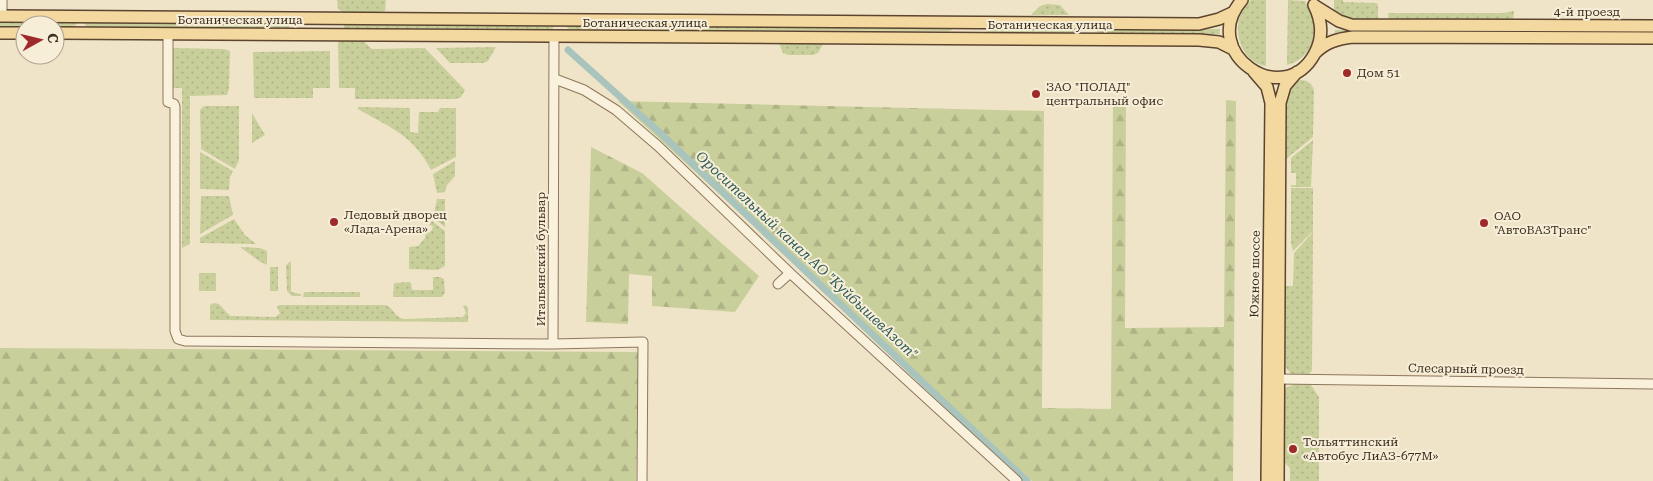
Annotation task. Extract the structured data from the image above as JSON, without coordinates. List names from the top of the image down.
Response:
{
  "streets": {
    "main road": ["4-й проезд", "Ботаническая улица", "Южное шоссе"],
    "street": ["Итальянский бульвар", "Слесарный проезд"]
  },
  "crossings": [
    ["4-й проезд", "Южное шоссе"],
    ["Ботаническая улица", "Итальянский бульвар"],
    ["Ботаническая улица", "Южное шоссе"],
    ["Южное шоссе", "Слесарный проезд"]
  ],
  "water": ["Оросительный канал АО \"КуйбышевАзот\""],
  "places": [
    "Дом 51",
    "ЗАО \"ПОЛАД\" центральный офис",
    "Ледовый дворец «Лада-Арена»",
    "ОАО \"АвтоВАЗТранс\"",
    "Тольяттинский «Автобус ЛиАЗ-677М»"
  ],
  "north": "right"
}
